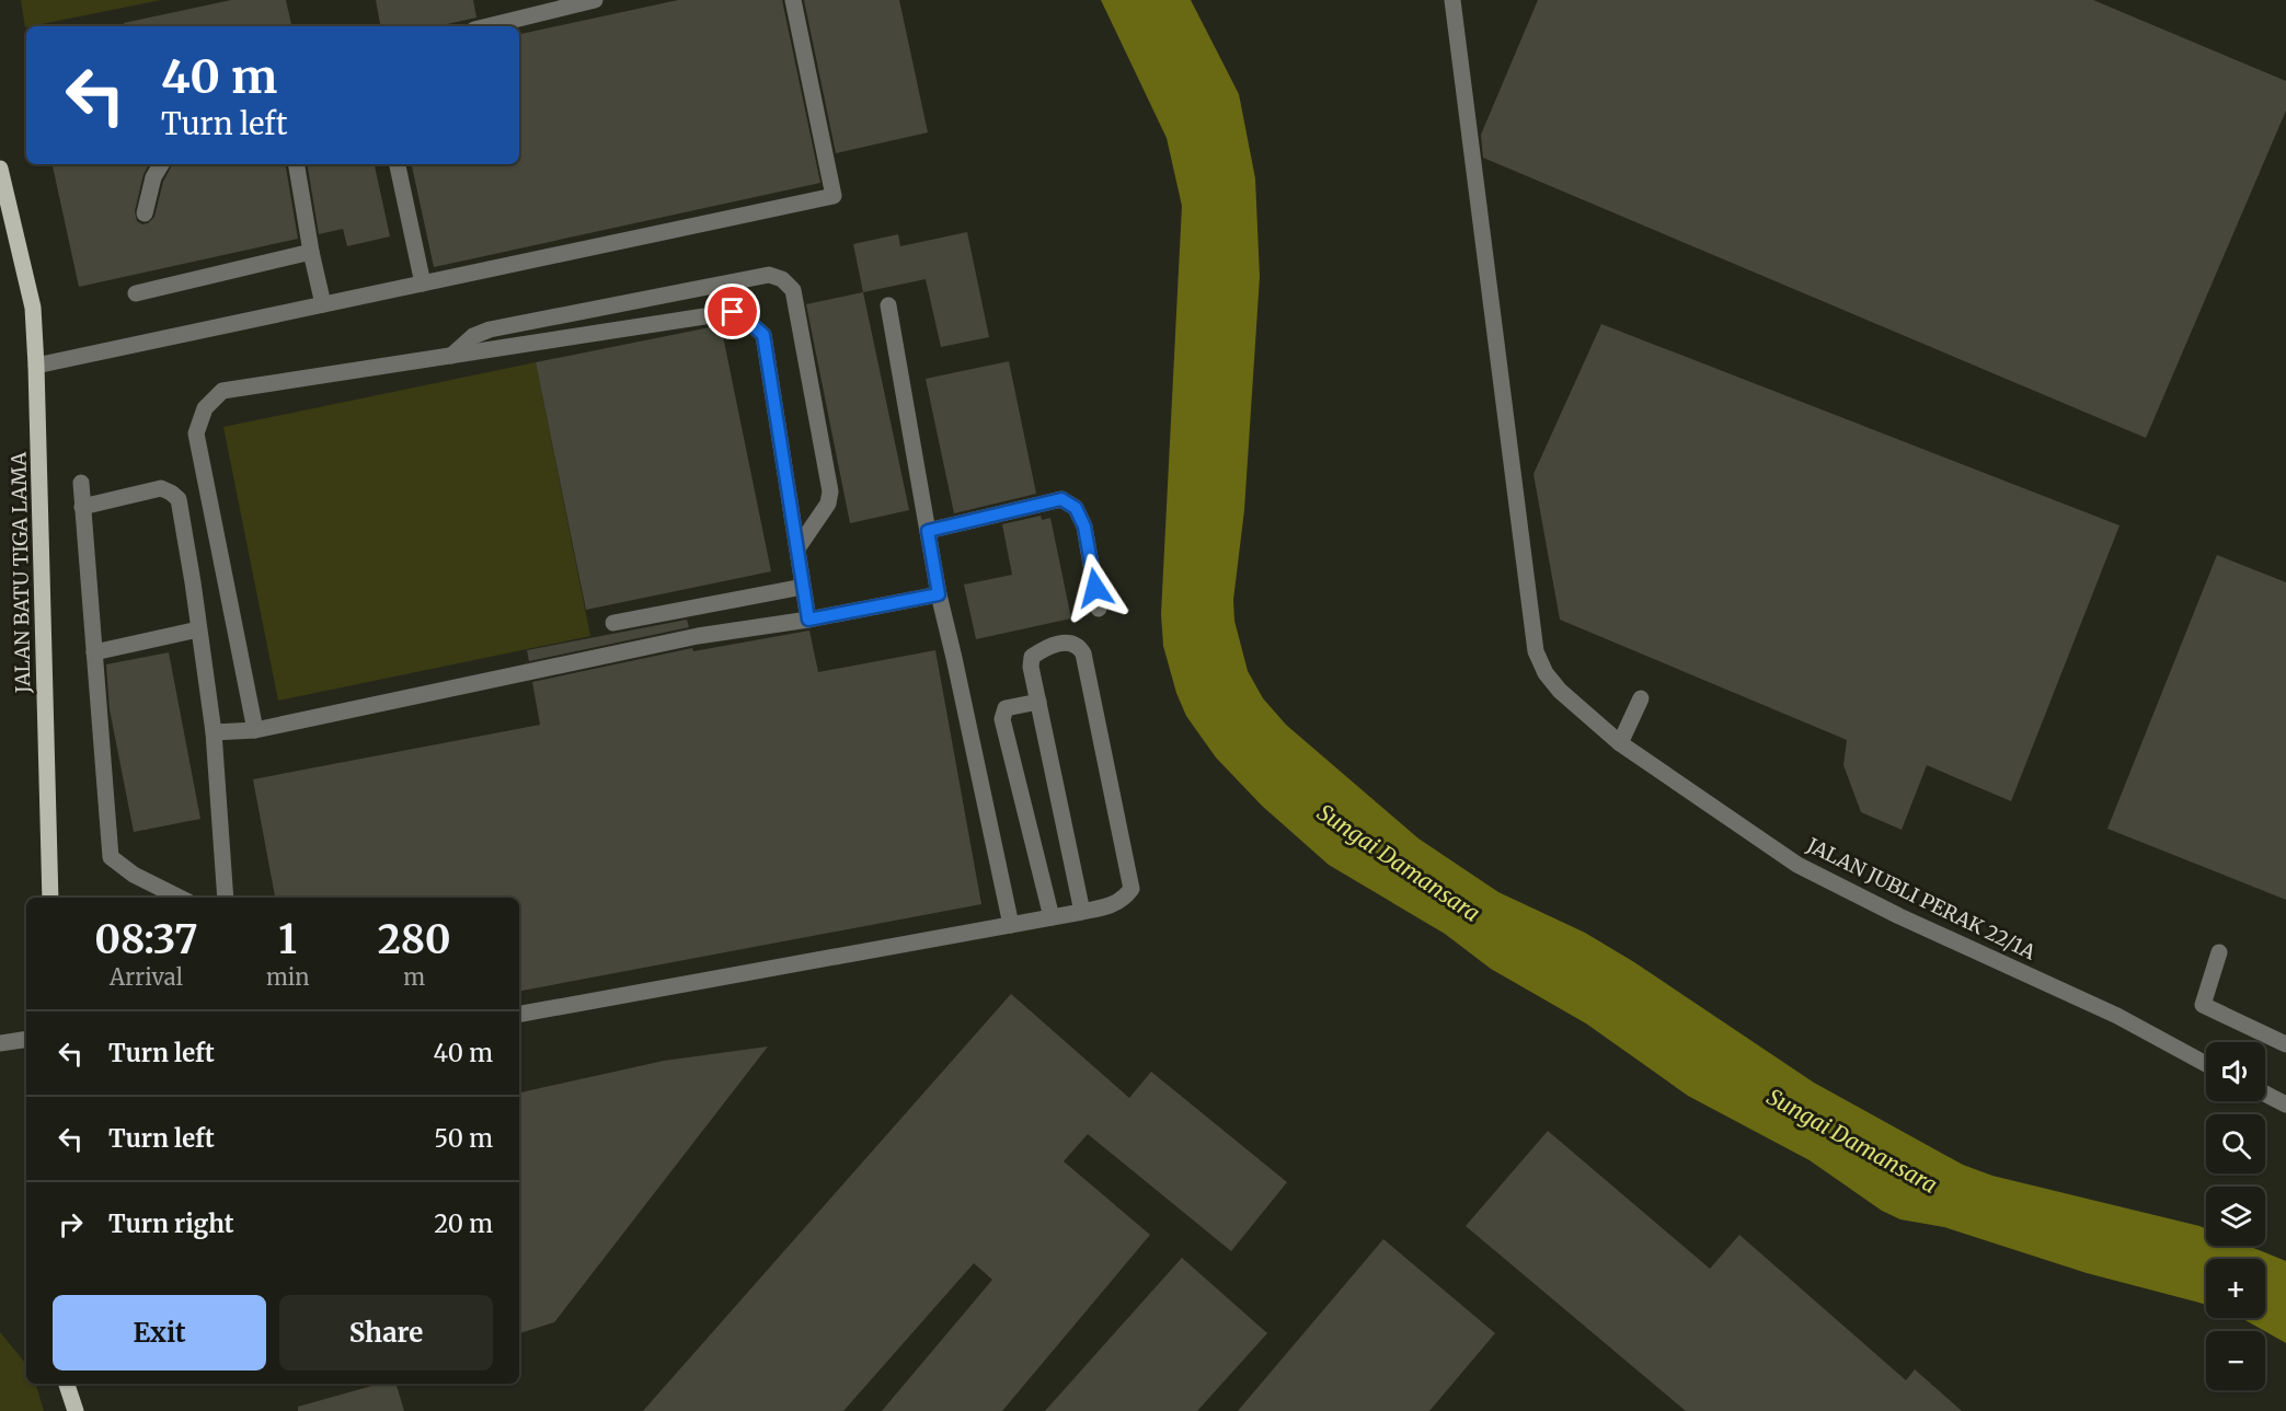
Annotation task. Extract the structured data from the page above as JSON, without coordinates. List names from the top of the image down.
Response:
{
  "streets": {
    "main road": ["JALAN BATU TIGA LAMA"],
    "lane": ["JALAN JUBLI PERAK 22/1A"]
  },
  "water": ["Sungai Damansara"],
  "page": {
    "turn": ["40 m", "Turn left"],
    "eta": [
      "08:37",
      "Arrival",
      "1",
      "min",
      "280",
      "m"
    ],
    "list": [
      {
        "name": "Turn left",
        "value": "40 m"
      },
      {
        "name": "Turn left",
        "value": "50 m"
      },
      {
        "name": "Turn right",
        "value": "20 m"
      }
    ],
    "map_buttons": ["+", "−"],
    "buttons": ["Exit", "Share"]
  }
}
